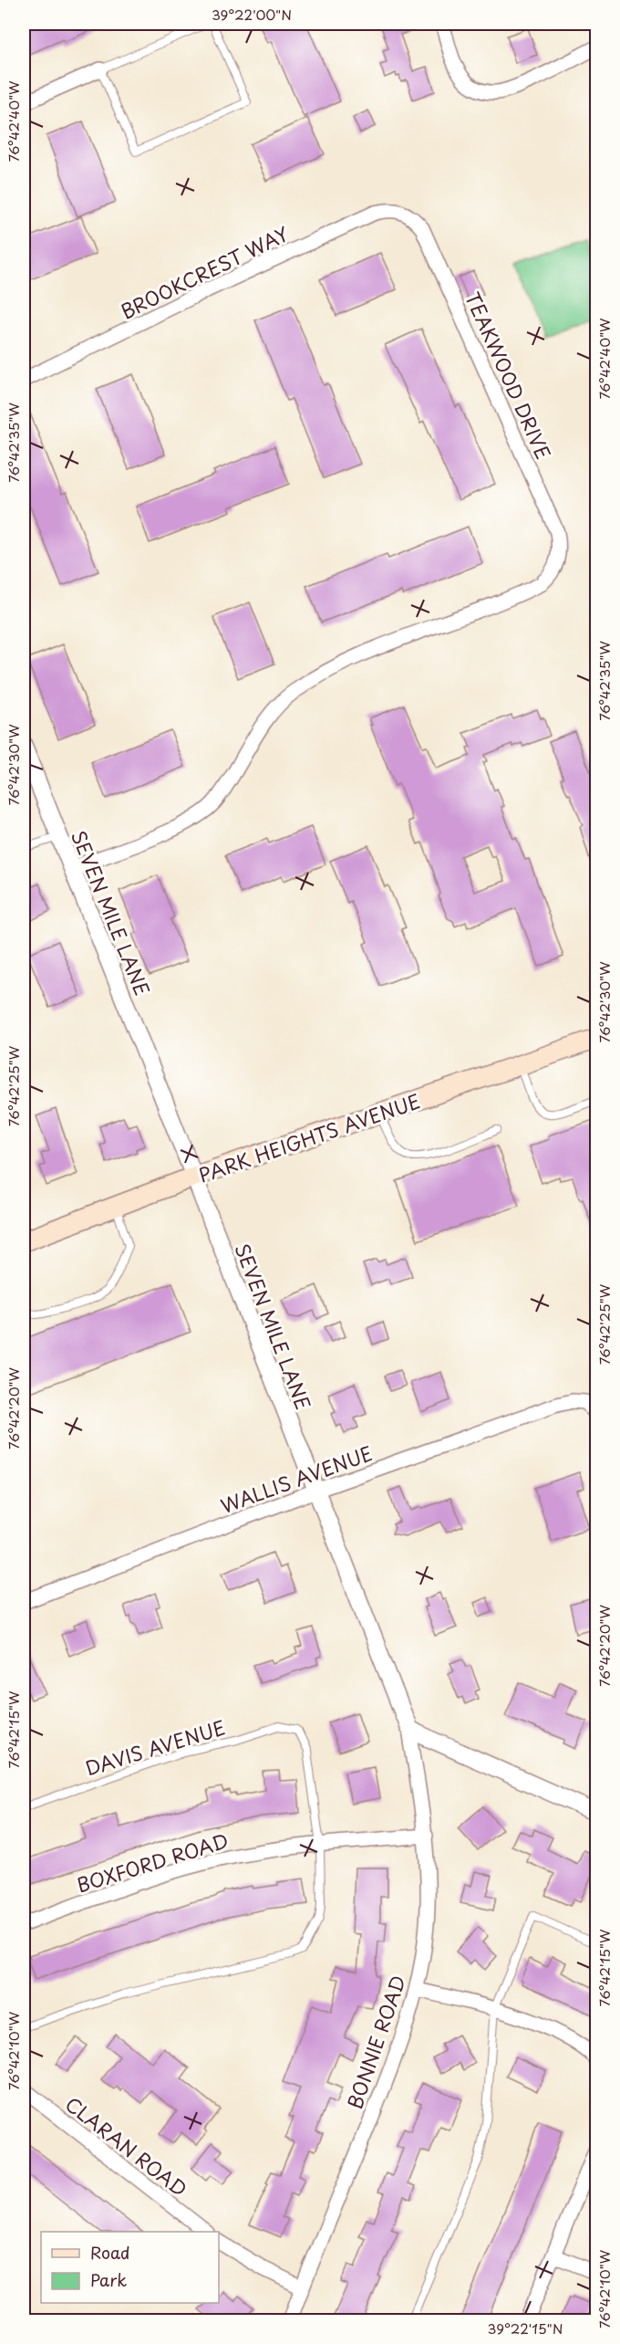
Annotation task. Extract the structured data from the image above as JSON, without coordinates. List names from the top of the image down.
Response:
{
  "streets": {
    "main road": ["PARK HEIGHTS AVENUE"],
    "street": [
      "BROOKCREST WAY",
      "TEAKWOOD DRIVE",
      "SEVEN MILE LANE",
      "WALLIS AVENUE",
      "BOXFORD ROAD",
      "BONNIE ROAD",
      "CLARAN ROAD"
    ],
    "lane": ["DAVIS AVENUE"]
  },
  "crossings": [
    ["BROOKCREST WAY", "TEAKWOOD DRIVE"],
    ["TEAKWOOD DRIVE", "SEVEN MILE LANE"],
    ["SEVEN MILE LANE", "PARK HEIGHTS AVENUE"],
    ["SEVEN MILE LANE", "WALLIS AVENUE"],
    ["SEVEN MILE LANE", "BONNIE ROAD"],
    ["DAVIS AVENUE", "BOXFORD ROAD"],
    ["BOXFORD ROAD", "BONNIE ROAD"]
  ],
  "legend": ["Road", "Park"],
  "coordinates": [
    "39°22'00\"N",
    "76°42'40\"W",
    "76°42'35\"W",
    "76°42'30\"W",
    "76°42'25\"W",
    "76°42'20\"W",
    "76°42'15\"W",
    "76°42'10\"W",
    "39°22'15\"N"
  ]
}
